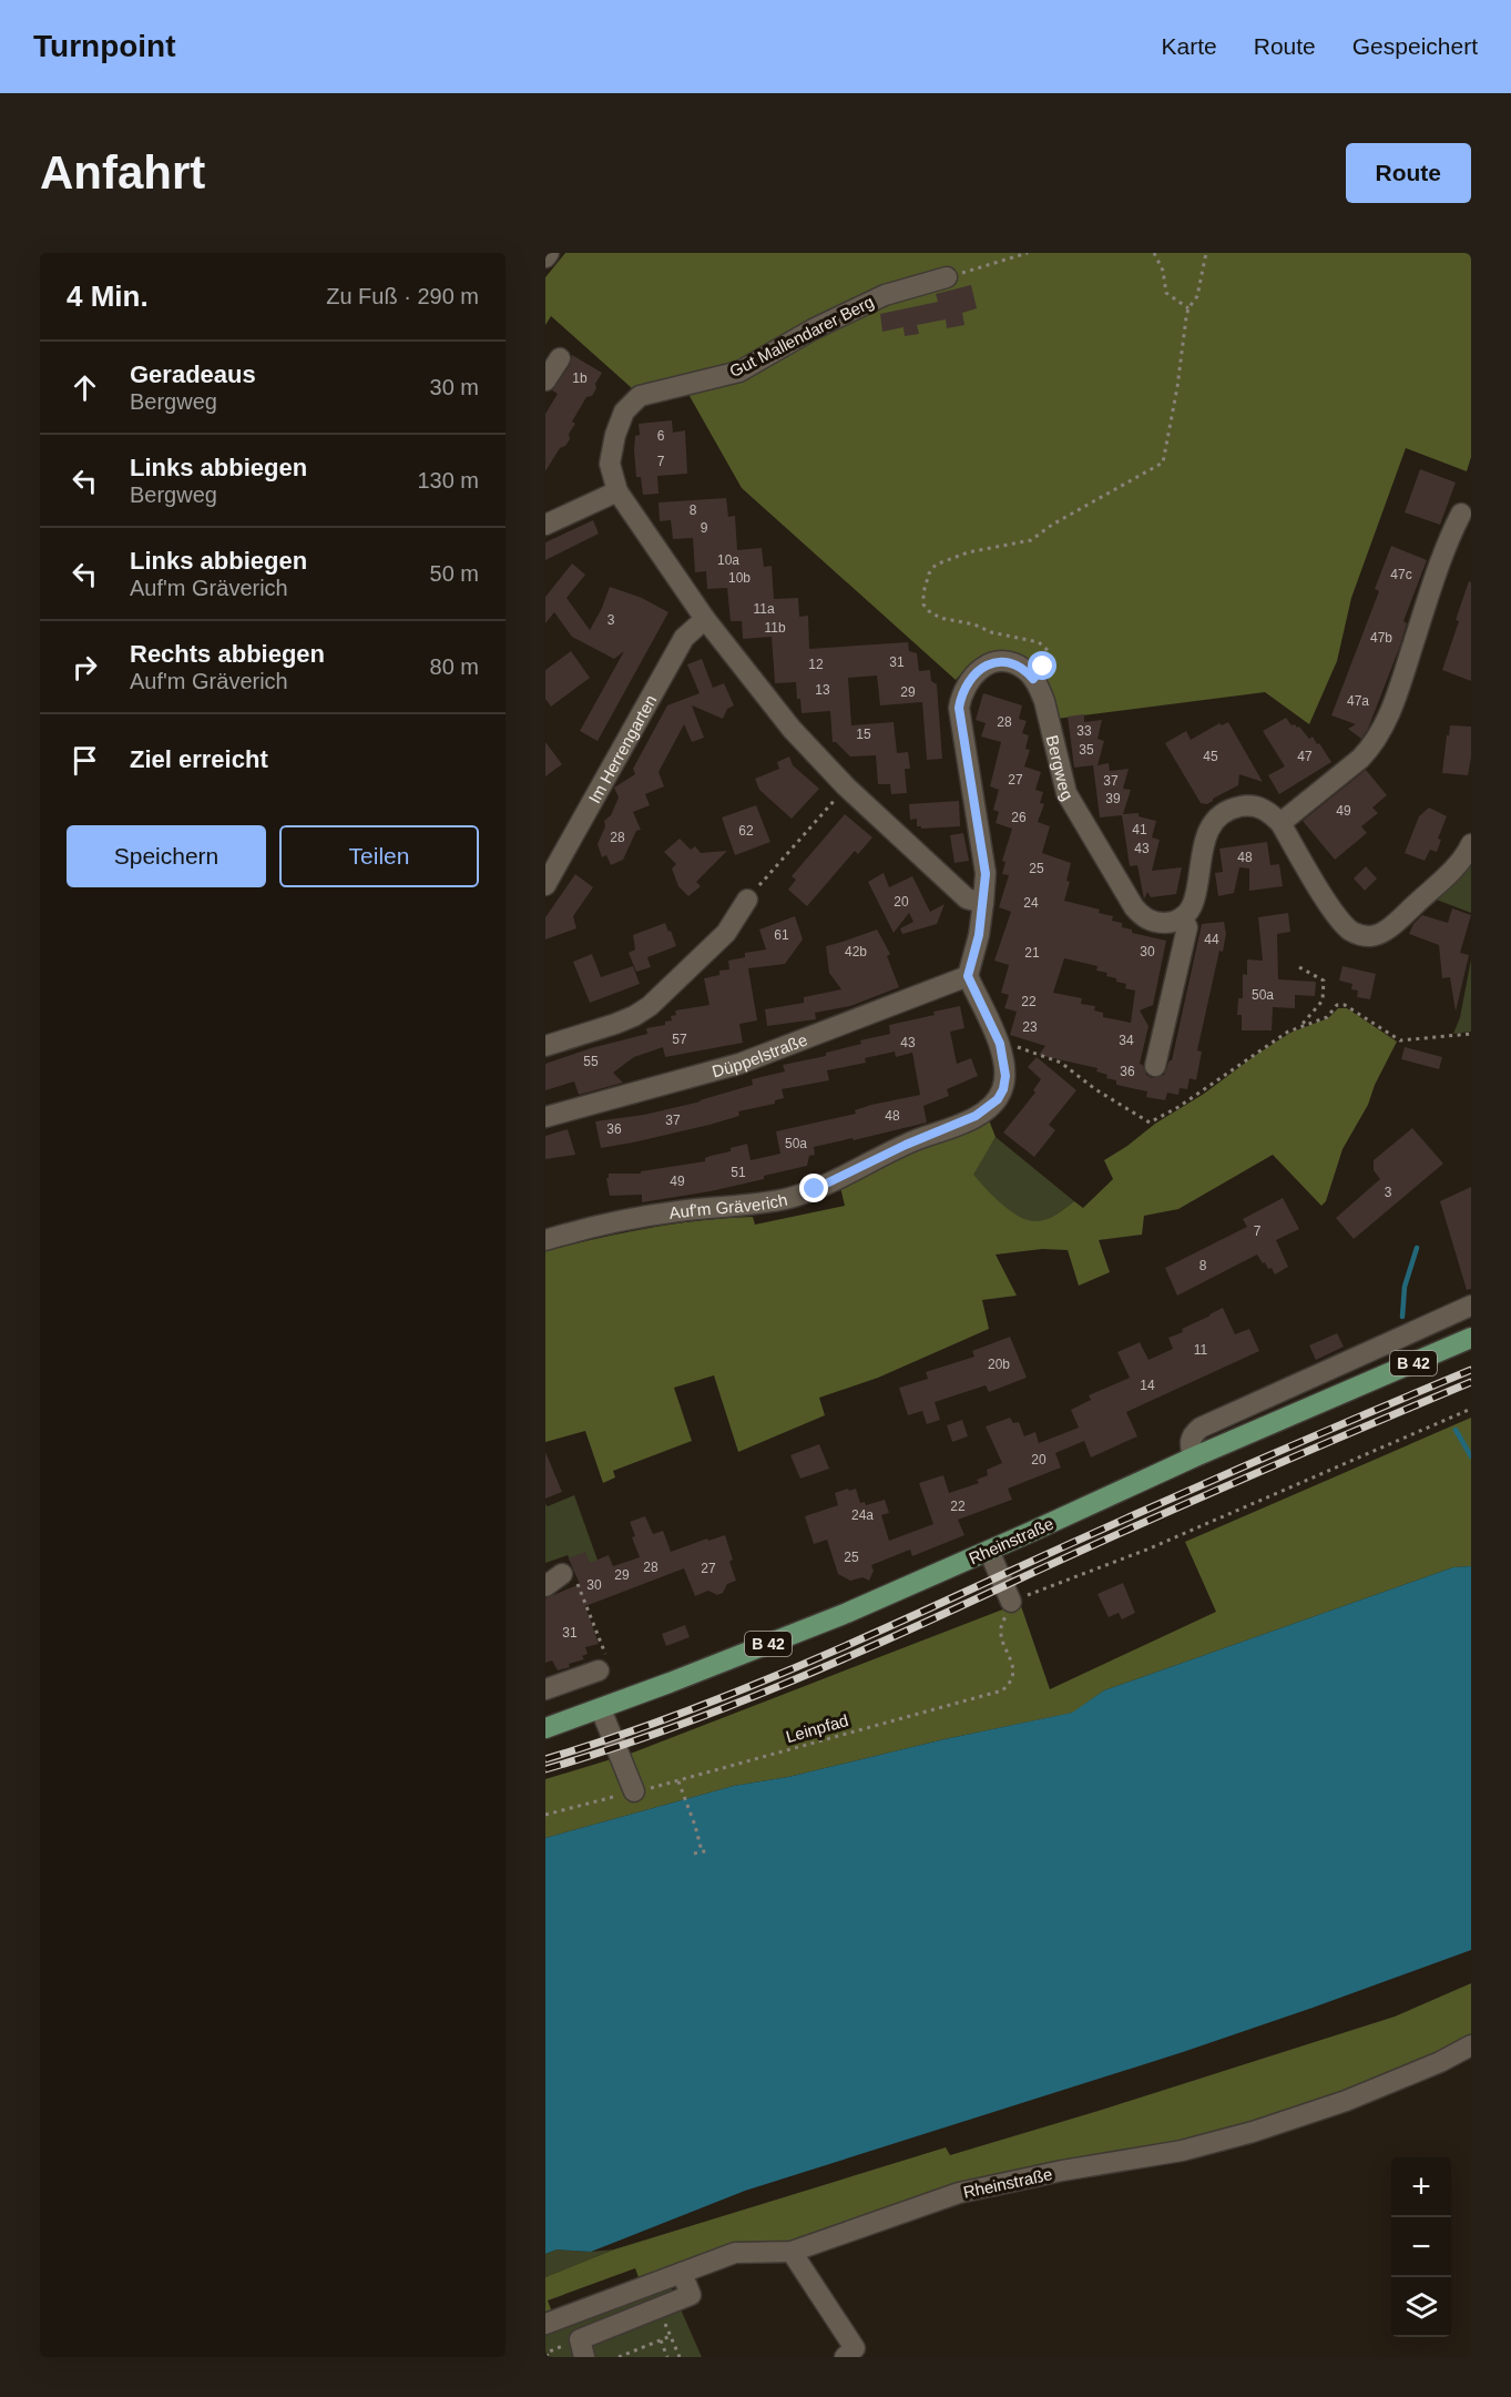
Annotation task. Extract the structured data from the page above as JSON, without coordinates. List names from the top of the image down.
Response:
{
  "streets": {
    "main road": ["B 42", "Rheinstraße"],
    "street": [
      "Gut Mallendarer Berg",
      "Im Herrengarten",
      "Bergweg",
      "Düppelstraße",
      "Auf'm Gräverich"
    ],
    "path": ["Leinpfad"]
  },
  "crossings": [
    ["Düppelstraße", "Auf'm Gräverich"]
  ],
  "house_numbers": [
    "1b",
    "6",
    "7",
    "8",
    "9",
    "10a",
    "47c",
    "10b",
    "11a",
    "3",
    "11b",
    "47b",
    "31",
    "12",
    "13",
    "29",
    "47a",
    "28",
    "33",
    "15",
    "35",
    "45",
    "47",
    "27",
    "37",
    "39",
    "49",
    "26",
    "41",
    "62",
    "28",
    "43",
    "48",
    "25",
    "20",
    "24",
    "61",
    "44",
    "42b",
    "30",
    "21",
    "50a",
    "22",
    "23",
    "57",
    "34",
    "43",
    "55",
    "36",
    "48",
    "37",
    "36",
    "50a",
    "51",
    "49",
    "3",
    "7",
    "8",
    "11",
    "20b",
    "14",
    "20",
    "22",
    "24a",
    "25",
    "28",
    "27",
    "29",
    "30",
    "31"
  ],
  "page": {
    "header": "Turnpoint",
    "nav": ["Karte", "Route", "Gespeichert"],
    "buttons": [
      "Route",
      ["Speichern", "Teilen"]
    ],
    "title": "Anfahrt",
    "heading": ["4 Min.", "Zu Fuß · 290 m"],
    "list": [
      ["Geradeaus", "Bergweg", "30 m"],
      ["Links abbiegen", "Bergweg", "130 m"],
      ["Links abbiegen", "Auf'm Gräverich", "50 m"],
      ["Rechts abbiegen", "Auf'm Gräverich", "80 m"],
      "Ziel erreicht"
    ],
    "map_buttons": ["+", "−"]
  }
}
